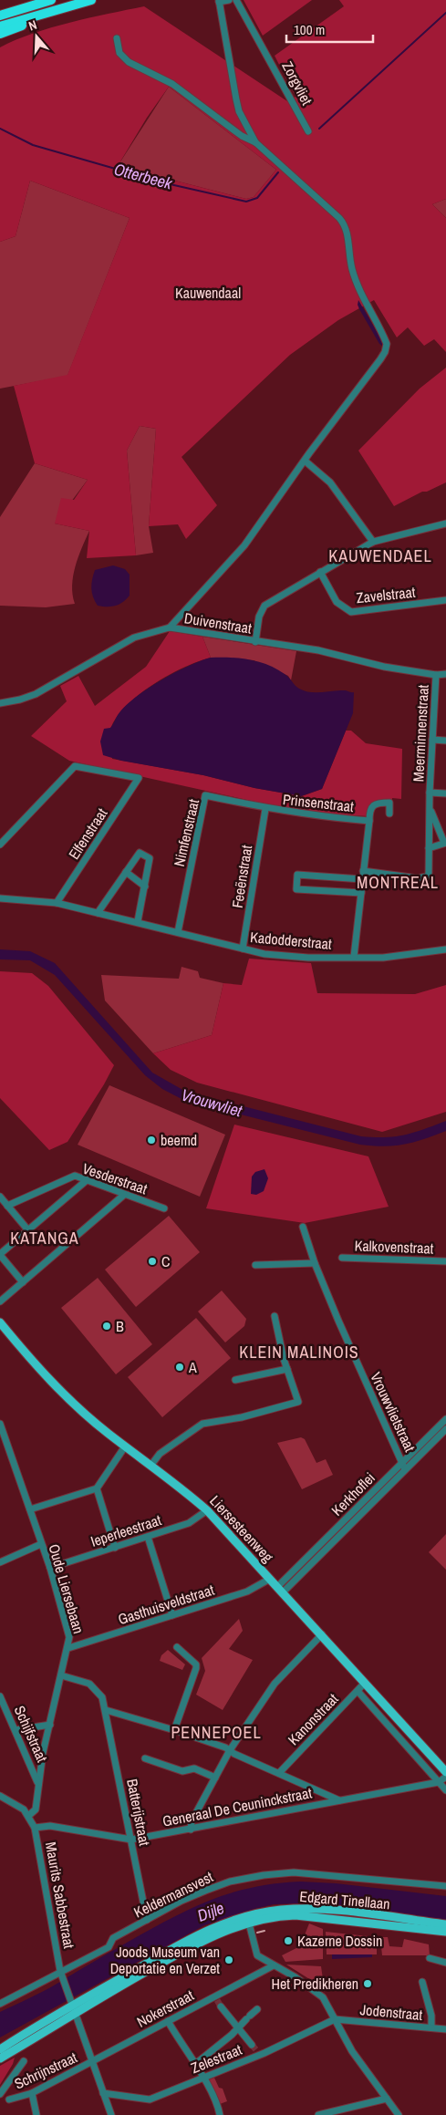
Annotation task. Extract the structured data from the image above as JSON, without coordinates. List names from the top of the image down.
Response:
{
  "streets": {
    "main road": ["Liersesteenweg", "Edgard Tinellaan"],
    "street": [
      "Zorgvliet",
      "Zavelstraat",
      "Duivenstraat",
      "Meerminnenstraat",
      "Prinsenstraat",
      "Nimfenstraat",
      "Elfenstraat",
      "Feeënstraat",
      "Kadodderstraat",
      "Vesderstraat",
      "Kalkovenstraat",
      "Vrouwvlietstraat",
      "Kerkhoflei",
      "Ieperleestraat",
      "Oude Liersebaan",
      "Gasthuisveldstraat",
      "Kanonstraat",
      "Schijfstraat",
      "Generaal De Ceuninckstraat",
      "Batterijstraat",
      "Keldermansvest",
      "Maurits Sabbestraat",
      "Nokerstraat",
      "Jodenstraat",
      "Zelestraat",
      "Schrijnstraat"
    ]
  },
  "crossings": [
    ["Duivenstraat", "Meerminnenstraat"],
    ["Meerminnenstraat", "Prinsenstraat"],
    ["Prinsenstraat", "Nimfenstraat"],
    ["Prinsenstraat", "Feeënstraat"],
    ["Prinsenstraat", "Kadodderstraat"],
    ["Nimfenstraat", "Feeënstraat"],
    ["Nimfenstraat", "Kadodderstraat"],
    ["Elfenstraat", "Kadodderstraat"],
    ["Feeënstraat", "Kadodderstraat"],
    ["Vrouwvlietstraat", "Kerkhoflei"],
    ["Kerkhoflei", "Liersesteenweg"],
    ["Liersesteenweg", "Ieperleestraat"],
    ["Liersesteenweg", "Gasthuisveldstraat"],
    ["Liersesteenweg", "Kanonstraat"],
    ["Liersesteenweg", "Generaal De Ceuninckstraat"],
    ["Ieperleestraat", "Oude Liersebaan"],
    ["Oude Liersebaan", "Gasthuisveldstraat"],
    ["Oude Liersebaan", "Schijfstraat"],
    ["Oude Liersebaan", "Batterijstraat"],
    ["Oude Liersebaan", "Maurits Sabbestraat"],
    ["Generaal De Ceuninckstraat", "Batterijstraat"],
    ["Generaal De Ceuninckstraat", "Maurits Sabbestraat"],
    ["Batterijstraat", "Keldermansvest"],
    ["Keldermansvest", "Maurits Sabbestraat"],
    ["Maurits Sabbestraat", "Edgard Tinellaan"],
    ["Maurits Sabbestraat", "Nokerstraat"],
    ["Maurits Sabbestraat", "Zelestraat"],
    ["Maurits Sabbestraat", "Schrijnstraat"],
    ["Nokerstraat", "Schrijnstraat"],
    ["Jodenstraat", "Zelestraat"]
  ],
  "districts": [
    "KAUWENDAEL",
    "MONTREAL",
    "KATANGA",
    "KLEIN MALINOIS",
    "PENNEPOEL"
  ],
  "water": ["Otterbeek", "Vrouwvliet", "Dijle"],
  "parks": ["Kauwendaal"],
  "places": [
    "beemd",
    "C",
    "B",
    "A",
    "Kazerne Dossin",
    "Joods Museum van Deportatie en Verzet",
    "Het Predikheren"
  ],
  "scale_bar": "100 m",
  "north": "top"
}
